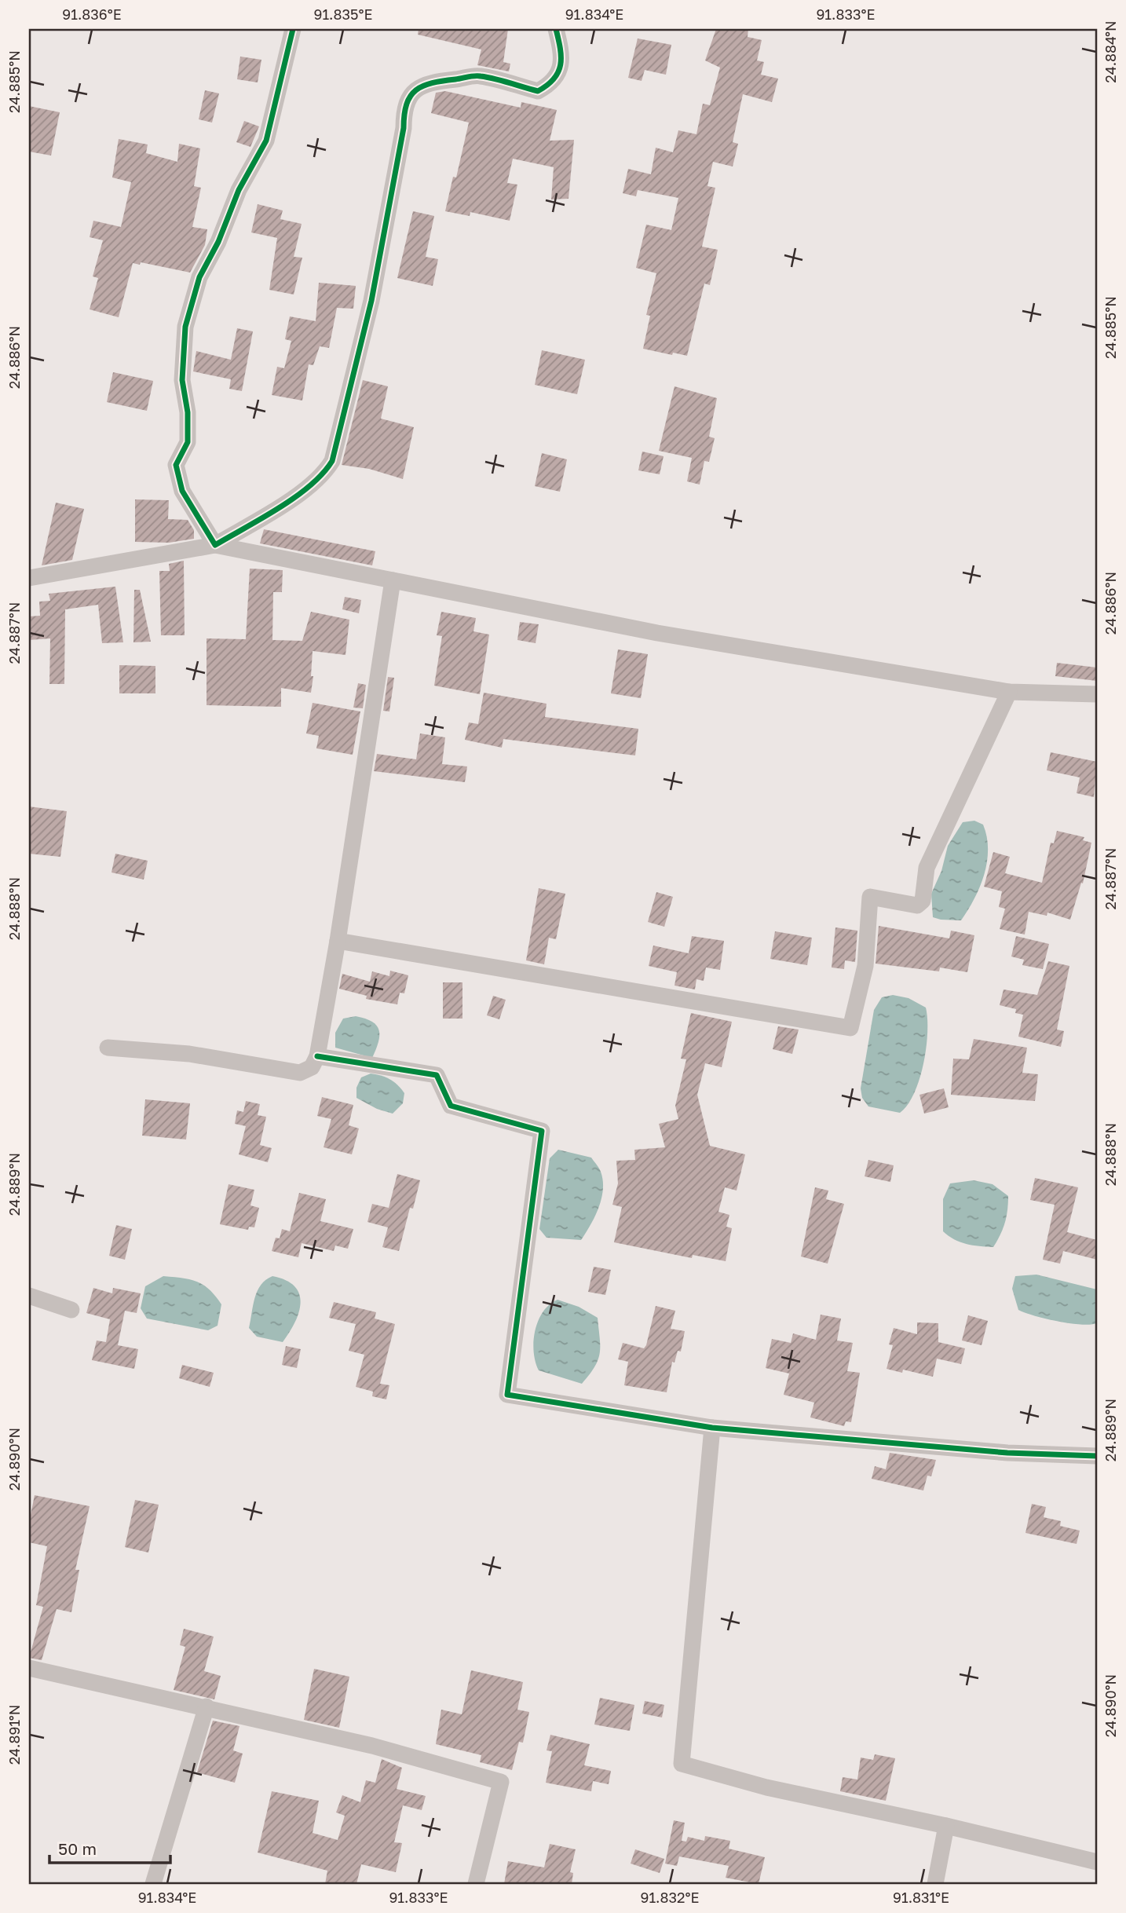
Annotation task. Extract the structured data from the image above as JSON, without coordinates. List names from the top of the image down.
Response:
{
  "scale_bar": "50 m",
  "coordinates": [
    "91.836°E",
    "91.835°E",
    "91.834°E",
    "91.833°E",
    "24.884°N",
    "24.885°N",
    "24.886°N",
    "24.887°N",
    "24.888°N",
    "24.889°N",
    "24.890°N",
    "24.891°N",
    "91.832°E",
    "91.831°E"
  ]
}
